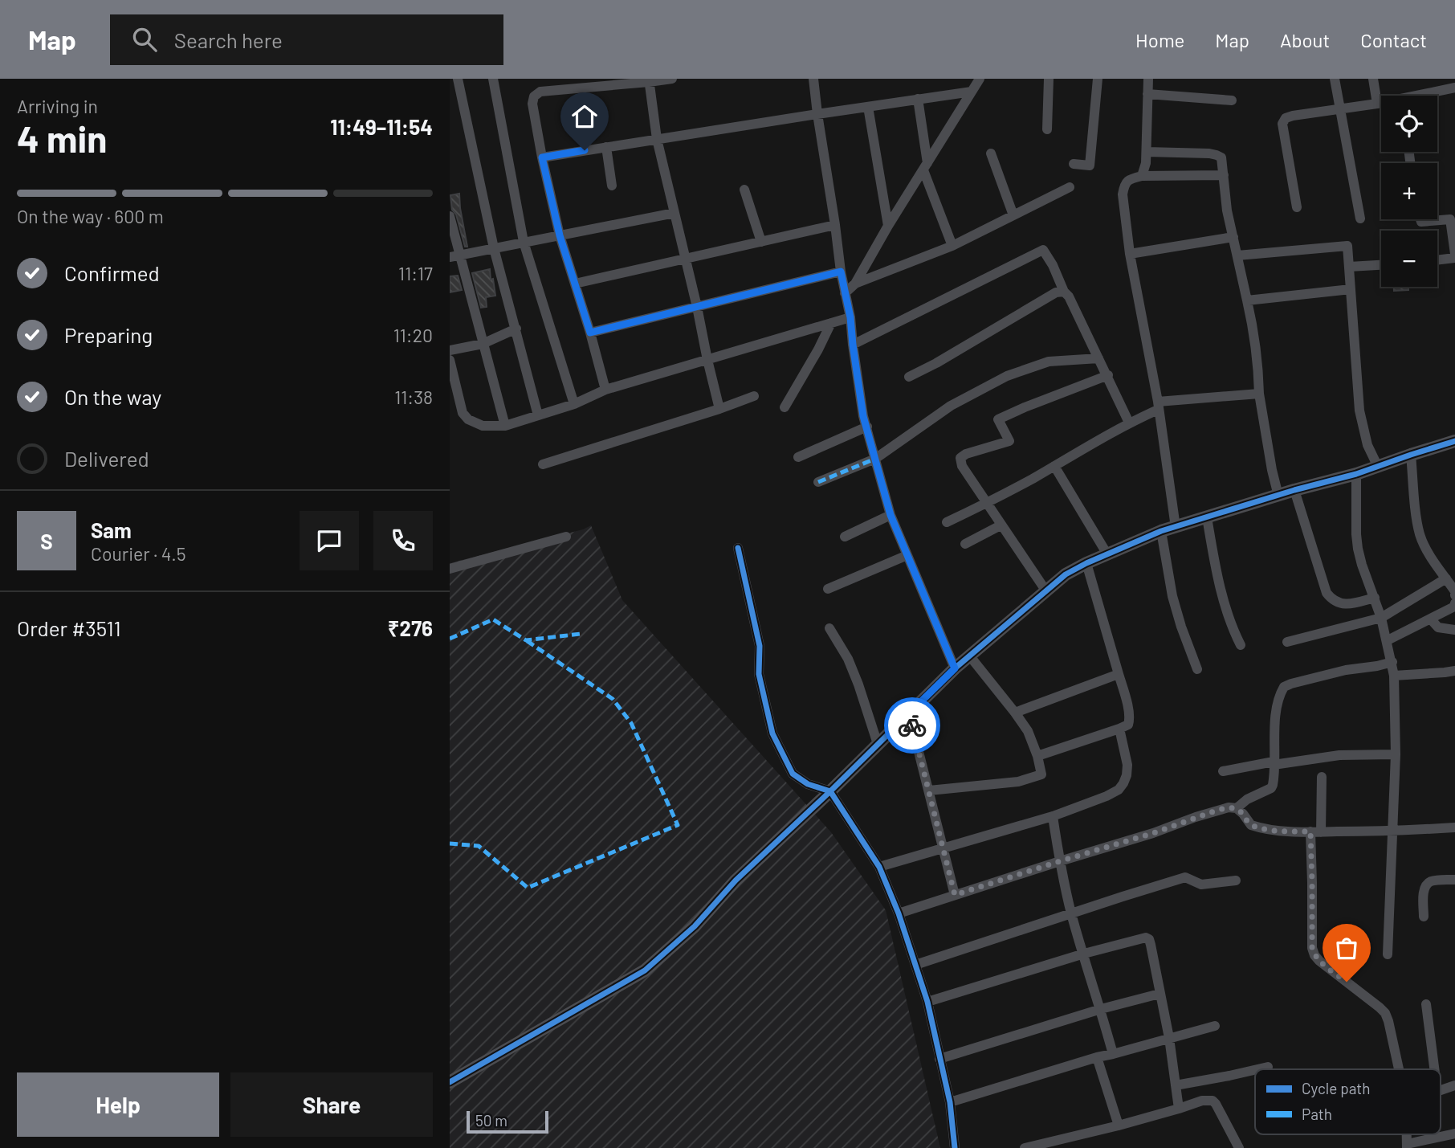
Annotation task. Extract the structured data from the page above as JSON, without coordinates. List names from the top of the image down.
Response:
{
  "legend": ["Cycle path", "Path"],
  "scale_bar": "50 m",
  "page": {
    "header": "Map",
    "search": "Search here",
    "nav": [
      "Home",
      "Map",
      "About",
      "Contact"
    ],
    "heading": ["4 min", "Arriving in", "11:49–11:54"],
    "panel": [
      "Sam",
      "Courier · 4.5",
      "Order #3511",
      "₹276"
    ],
    "map_buttons": ["+", "−"],
    "bar": "On the way · 600 m",
    "list": [
      ["Confirmed", "11:17"],
      ["Preparing", "11:20"],
      ["On the way", "11:38"],
      "Delivered"
    ],
    "round": "S",
    "buttons": ["Help", "Share"],
    "scale": "50 m"
  }
}
